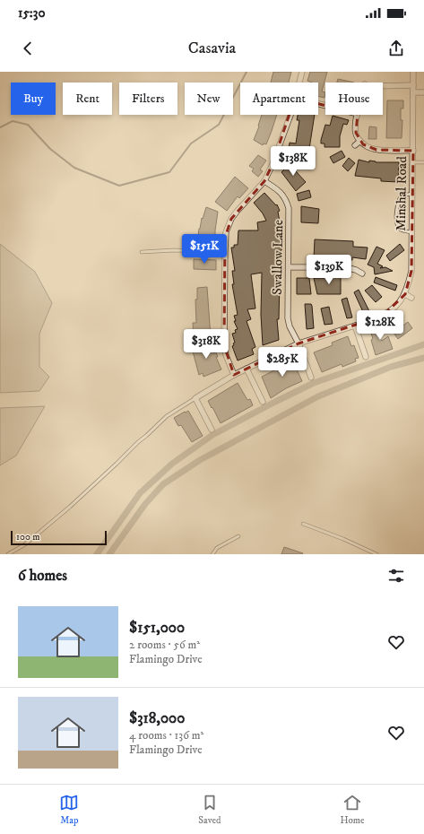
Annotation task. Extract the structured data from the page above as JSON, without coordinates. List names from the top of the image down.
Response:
{
  "streets": {
    "street": ["Minshal Road", "Swallow Lane"]
  },
  "scale_bar": "100 m",
  "page": {
    "status": "15:30",
    "header": "Casavia",
    "chip": [
      "Buy",
      "Rent",
      "Filters",
      "New",
      "Apartment",
      "House"
    ],
    "price": [
      "$138K",
      "$151K",
      "$139K",
      "$128K",
      "$318K",
      "$285K"
    ],
    "scale": "100 m",
    "heading": "6 homes",
    "list": [
      {
        "name": "$151,000",
        "note": "2 rooms · 56 m² · Flamingo Drive"
      },
      {
        "name": "$318,000",
        "note": "4 rooms · 136 m² · Flamingo Drive"
      }
    ],
    "tabs": ["Map", "Saved", "Home"]
  }
}
